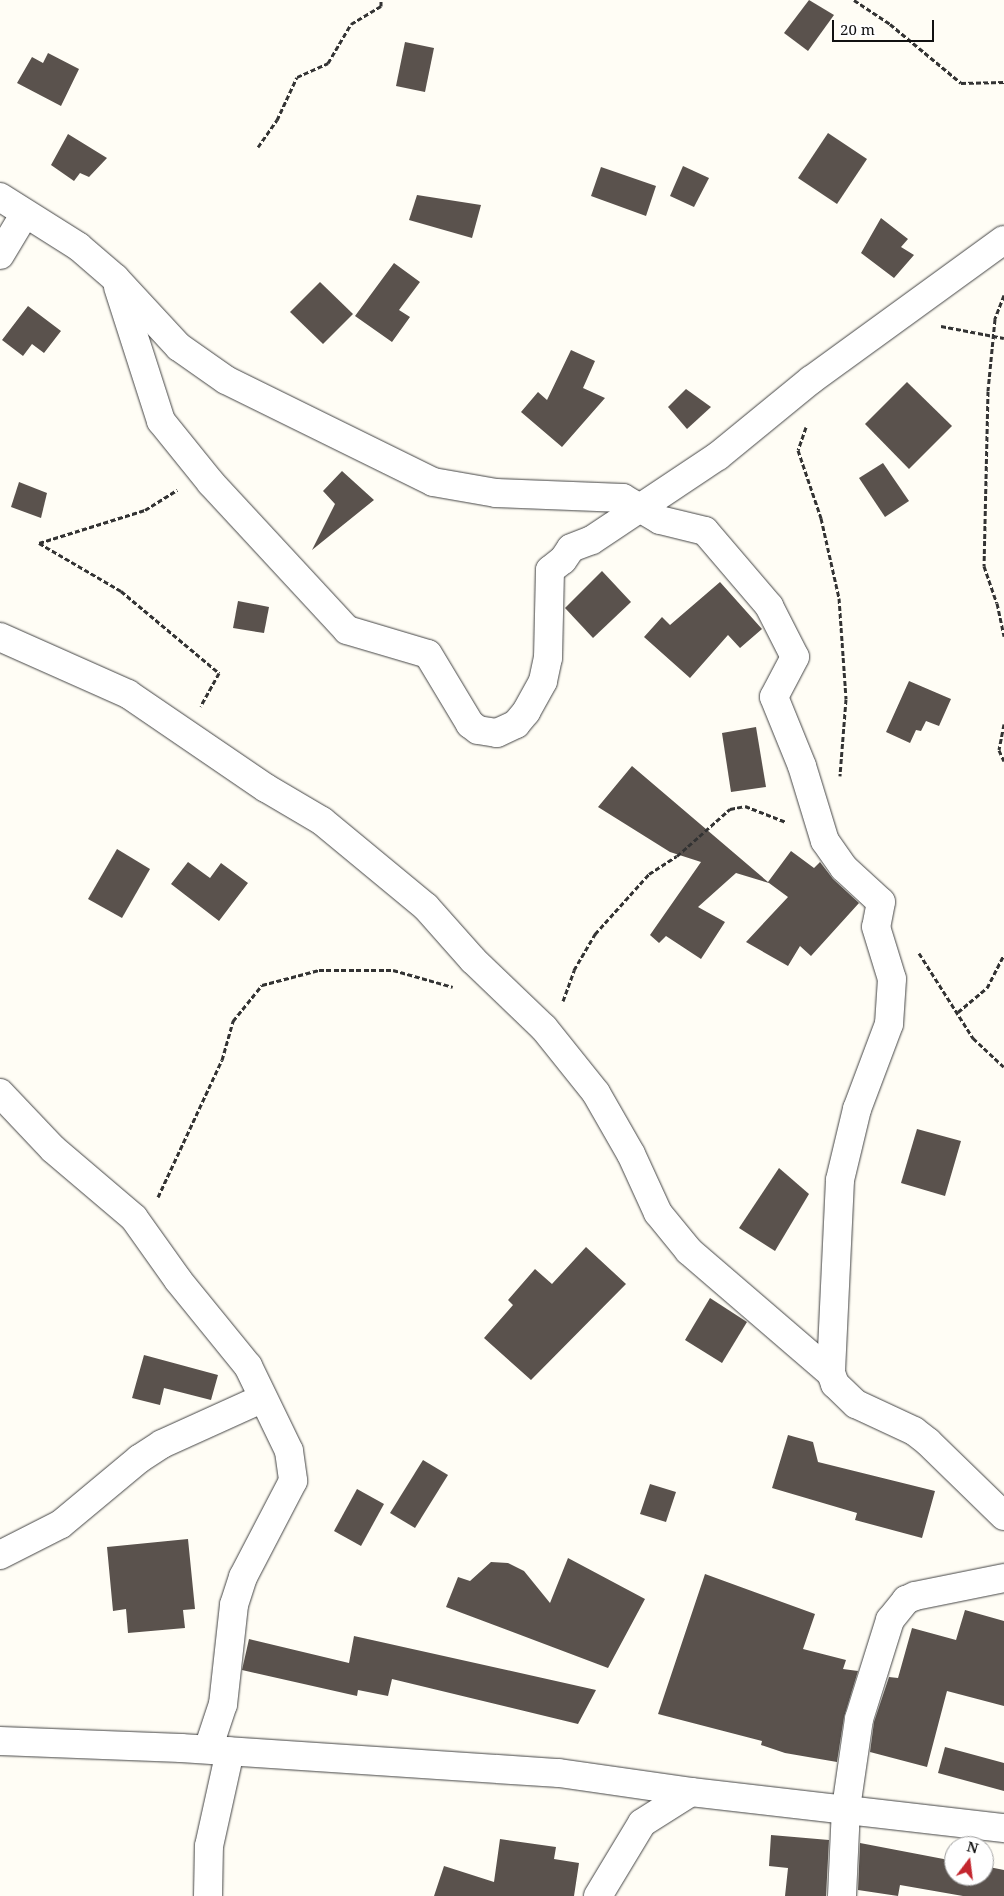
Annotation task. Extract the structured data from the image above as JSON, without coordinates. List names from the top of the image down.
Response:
{
  "scale_bar": "20 m",
  "north": "top"
}
